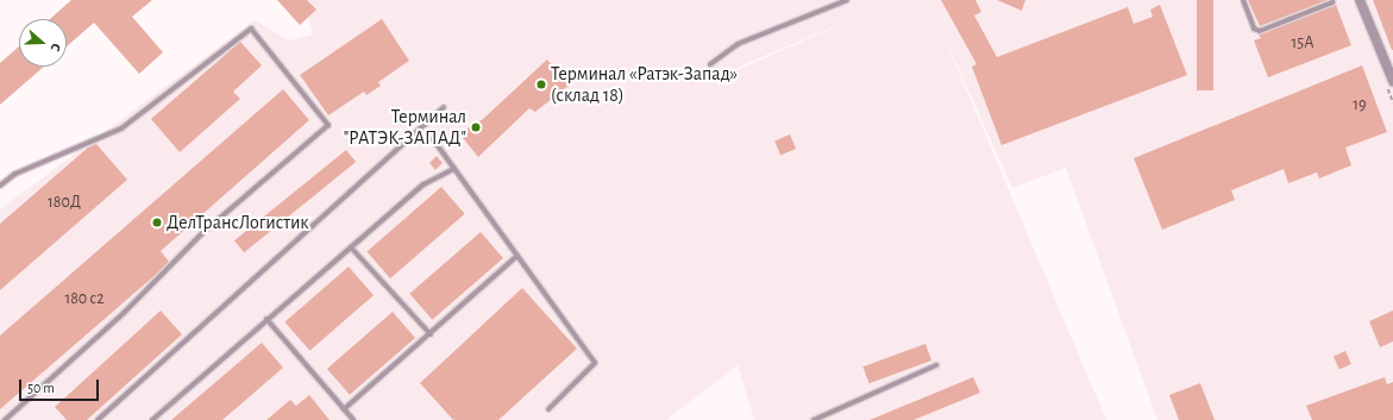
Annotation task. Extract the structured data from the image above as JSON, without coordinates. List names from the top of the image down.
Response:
{
  "places": ["Терминал «Ратэк-Запад» (склад 18)", "Терминал \"РАТЭК-ЗАПАД\"", "ДелТрансЛогистик"],
  "house_numbers": [
    "15А",
    "19",
    "180Д",
    "180 с2"
  ],
  "scale_bar": "50 m",
  "north": "right"
}
